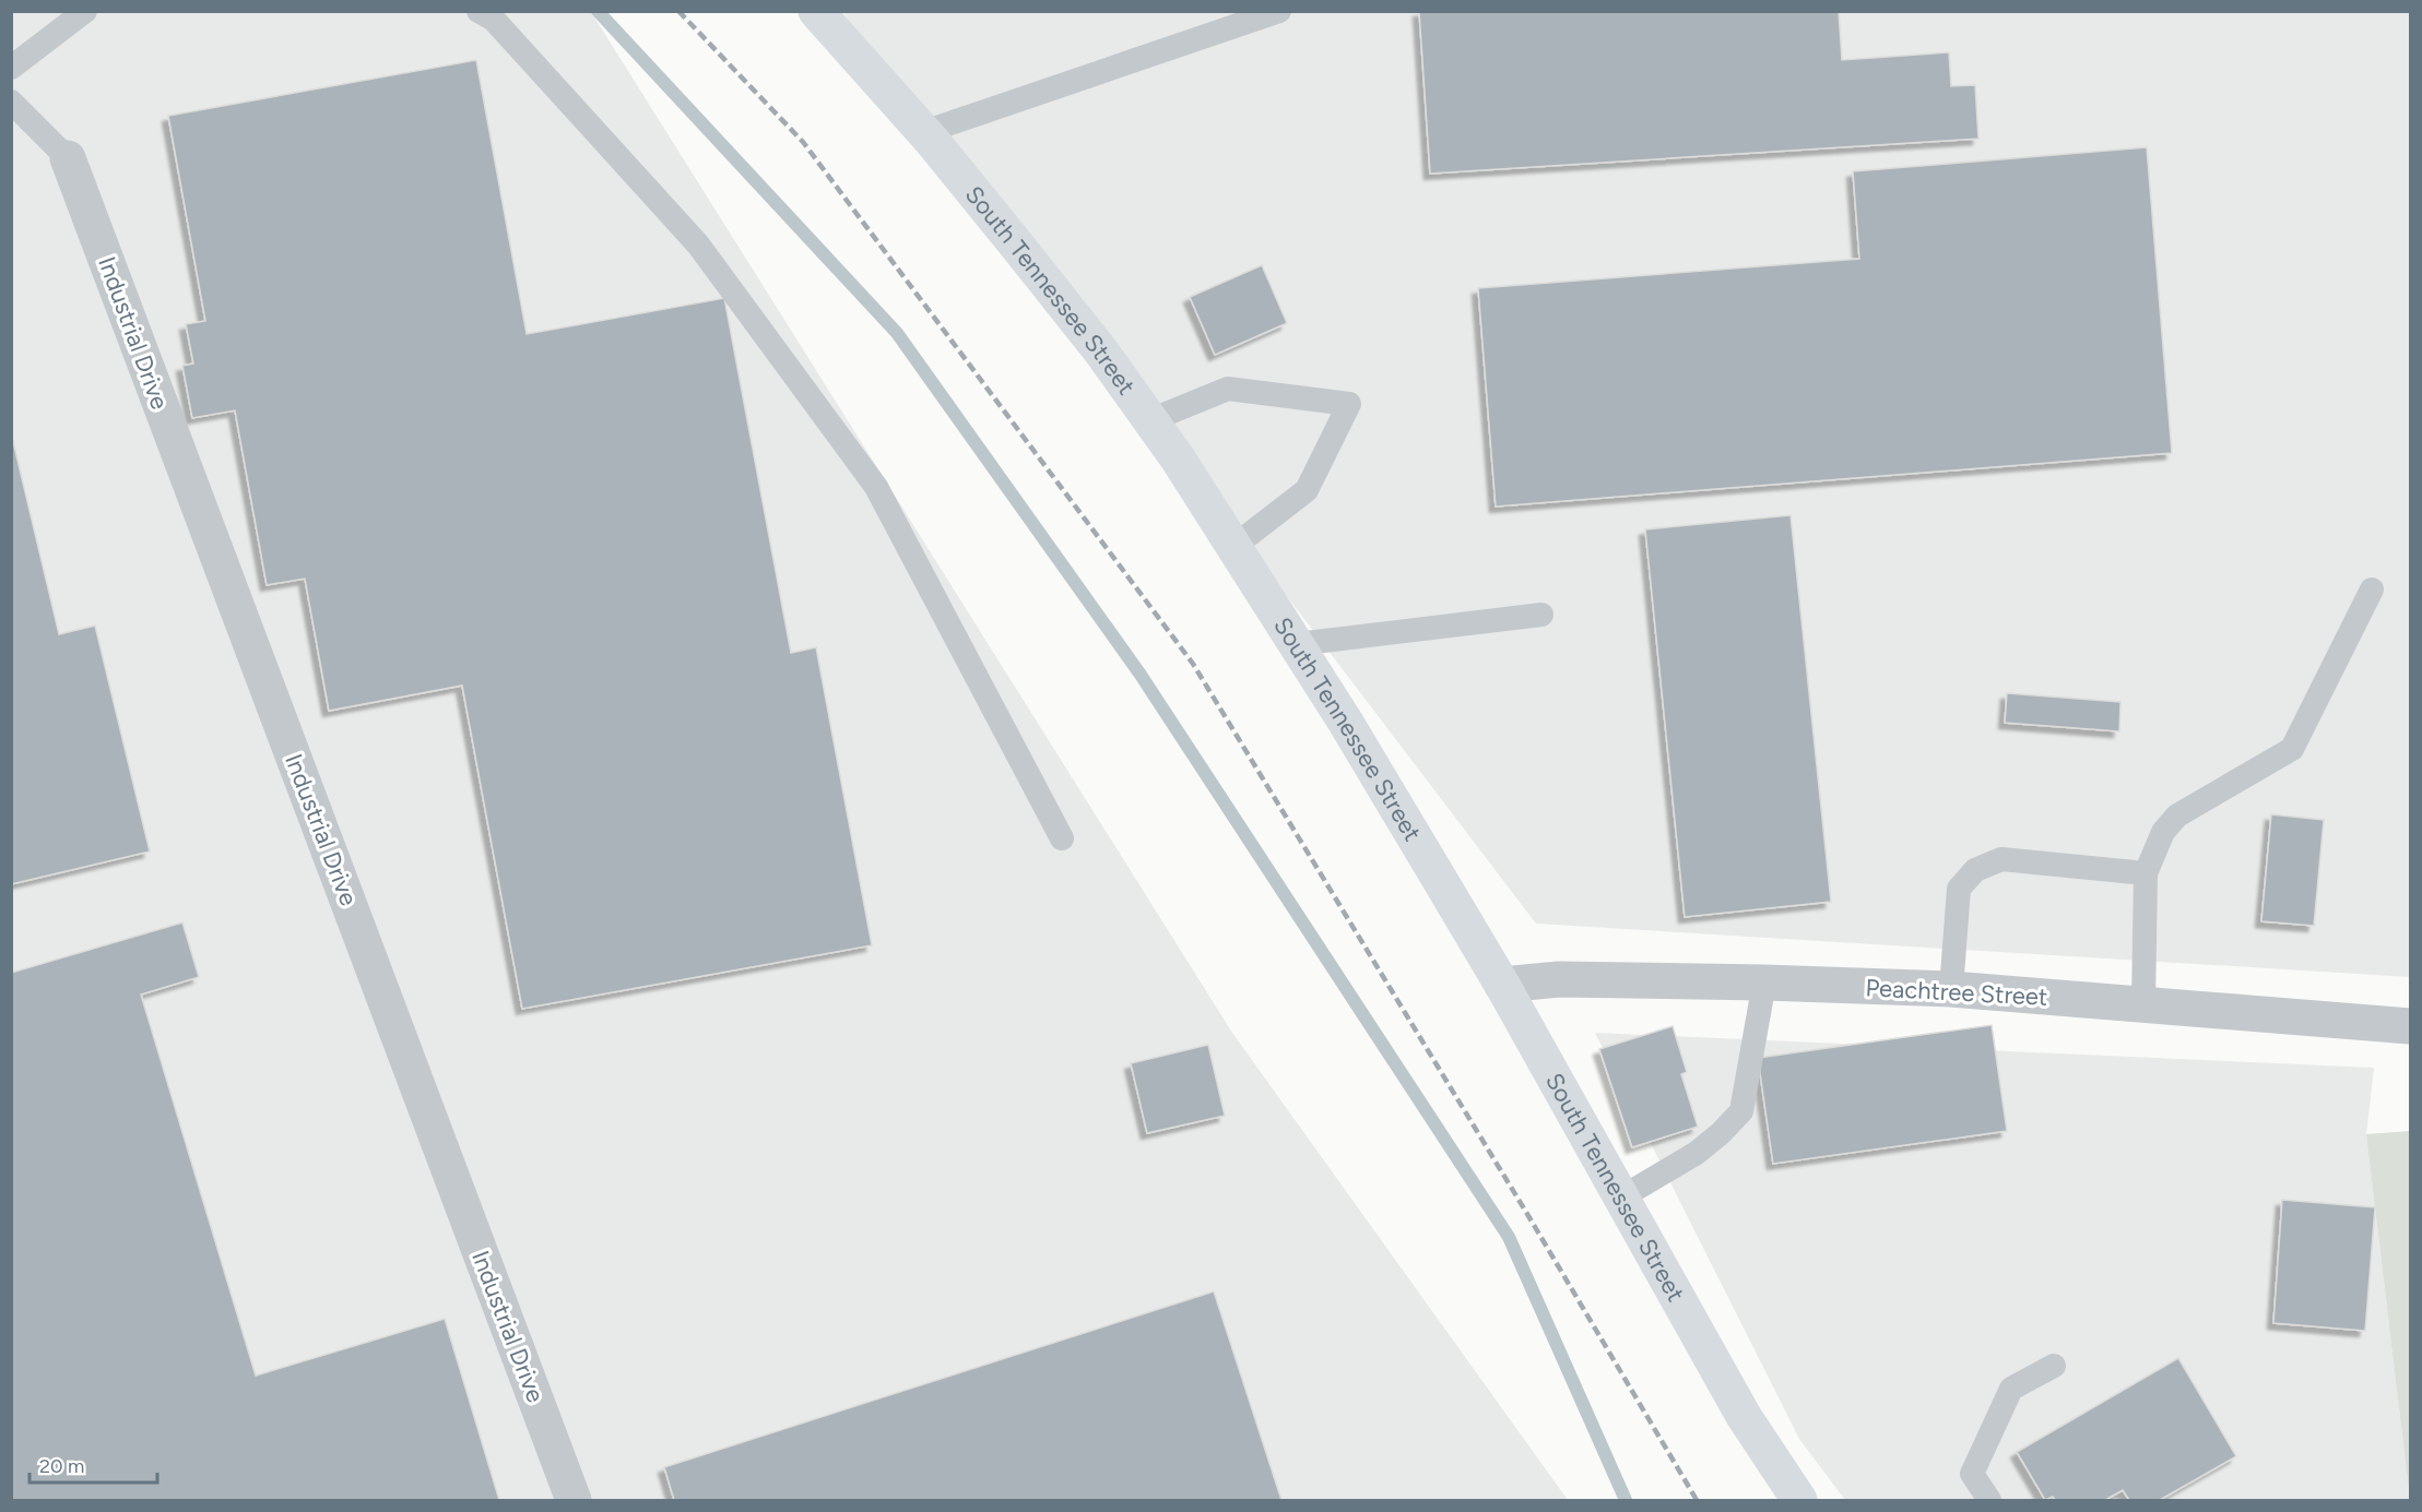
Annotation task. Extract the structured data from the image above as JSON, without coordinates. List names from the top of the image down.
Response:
{
  "streets": {
    "main road": ["South Tennessee Street"],
    "street": ["Industrial Drive", "Peachtree Street"]
  },
  "crossings": [
    ["South Tennessee Street", "Peachtree Street"]
  ],
  "scale_bar": "20 m"
}
